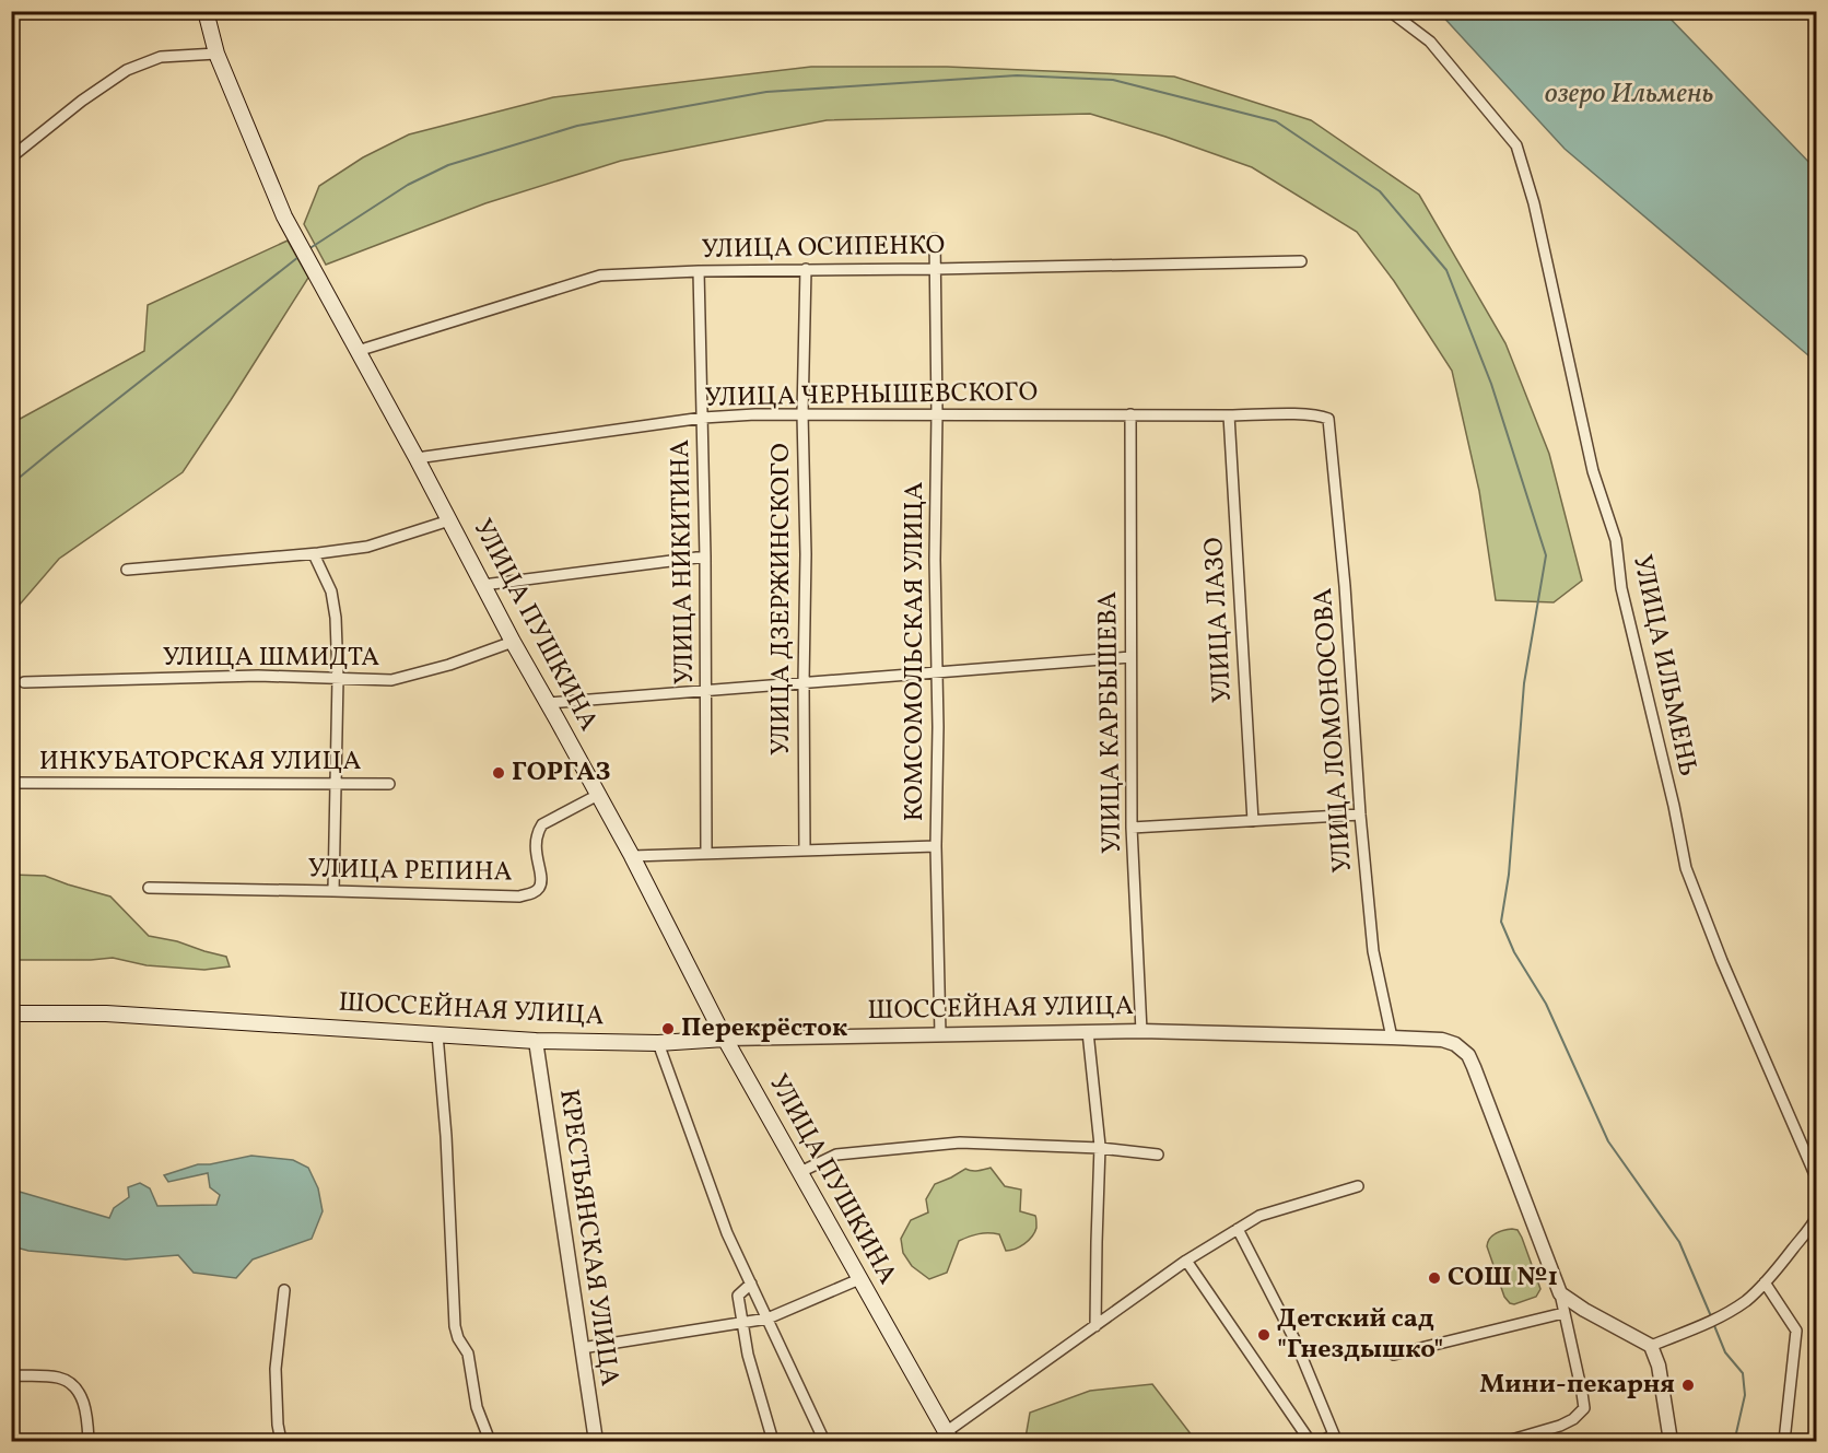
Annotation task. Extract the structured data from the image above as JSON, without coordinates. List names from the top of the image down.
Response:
{
  "streets": {
    "main road": ["УЛИЦА ПУШКИНА", "ШОССЕЙНАЯ УЛИЦА"],
    "street": [
      "УЛИЦА ОСИПЕНКО",
      "УЛИЦА ЧЕРНЫШЕВСКОГО",
      "УЛИЦА НИКИТИНА",
      "УЛИЦА ДЗЕРЖИНСКОГО",
      "УЛИЦА ЛАЗО",
      "КОМСОМОЛЬСКАЯ УЛИЦА",
      "УЛИЦА ШМИДТА",
      "УЛИЦА ИЛЬМЕНЬ",
      "УЛИЦА КАРБЫШЕВА",
      "УЛИЦА ЛОМОНОСОВА",
      "ИНКУБАТОРСКАЯ УЛИЦА",
      "УЛИЦА РЕПИНА",
      "КРЕСТЬЯНСКАЯ УЛИЦА"
    ]
  },
  "crossings": [
    ["УЛИЦА ОСИПЕНКО", "УЛИЦА НИКИТИНА"],
    ["УЛИЦА ОСИПЕНКО", "УЛИЦА ДЗЕРЖИНСКОГО"],
    ["УЛИЦА ОСИПЕНКО", "УЛИЦА ПУШКИНА"],
    ["УЛИЦА ОСИПЕНКО", "КОМСОМОЛЬСКАЯ УЛИЦА"],
    ["УЛИЦА ЧЕРНЫШЕВСКОГО", "УЛИЦА НИКИТИНА"],
    ["УЛИЦА ЧЕРНЫШЕВСКОГО", "УЛИЦА ДЗЕРЖИНСКОГО"],
    ["УЛИЦА ЧЕРНЫШЕВСКОГО", "УЛИЦА ЛАЗО"],
    ["УЛИЦА ЧЕРНЫШЕВСКОГО", "УЛИЦА ПУШКИНА"],
    ["УЛИЦА ЧЕРНЫШЕВСКОГО", "КОМСОМОЛЬСКАЯ УЛИЦА"],
    ["УЛИЦА ЧЕРНЫШЕВСКОГО", "УЛИЦА КАРБЫШЕВА"],
    ["УЛИЦА ЧЕРНЫШЕВСКОГО", "УЛИЦА ЛОМОНОСОВА"],
    ["УЛИЦА ПУШКИНА", "УЛИЦА ШМИДТА"],
    ["УЛИЦА ПУШКИНА", "УЛИЦА РЕПИНА"],
    ["УЛИЦА ПУШКИНА", "ШОССЕЙНАЯ УЛИЦА"],
    ["КОМСОМОЛЬСКАЯ УЛИЦА", "ШОССЕЙНАЯ УЛИЦА"],
    ["УЛИЦА КАРБЫШЕВА", "ШОССЕЙНАЯ УЛИЦА"],
    ["УЛИЦА ЛОМОНОСОВА", "ШОССЕЙНАЯ УЛИЦА"],
    ["ШОССЕЙНАЯ УЛИЦА", "КРЕСТЬЯНСКАЯ УЛИЦА"]
  ],
  "water": ["озеро Ильмень"],
  "places": [
    "ГОРГАЗ",
    "Перекрёсток",
    "СОШ №1",
    "Детский сад \"Гнездышко\"",
    "Мини-пекарня"
  ]
}
